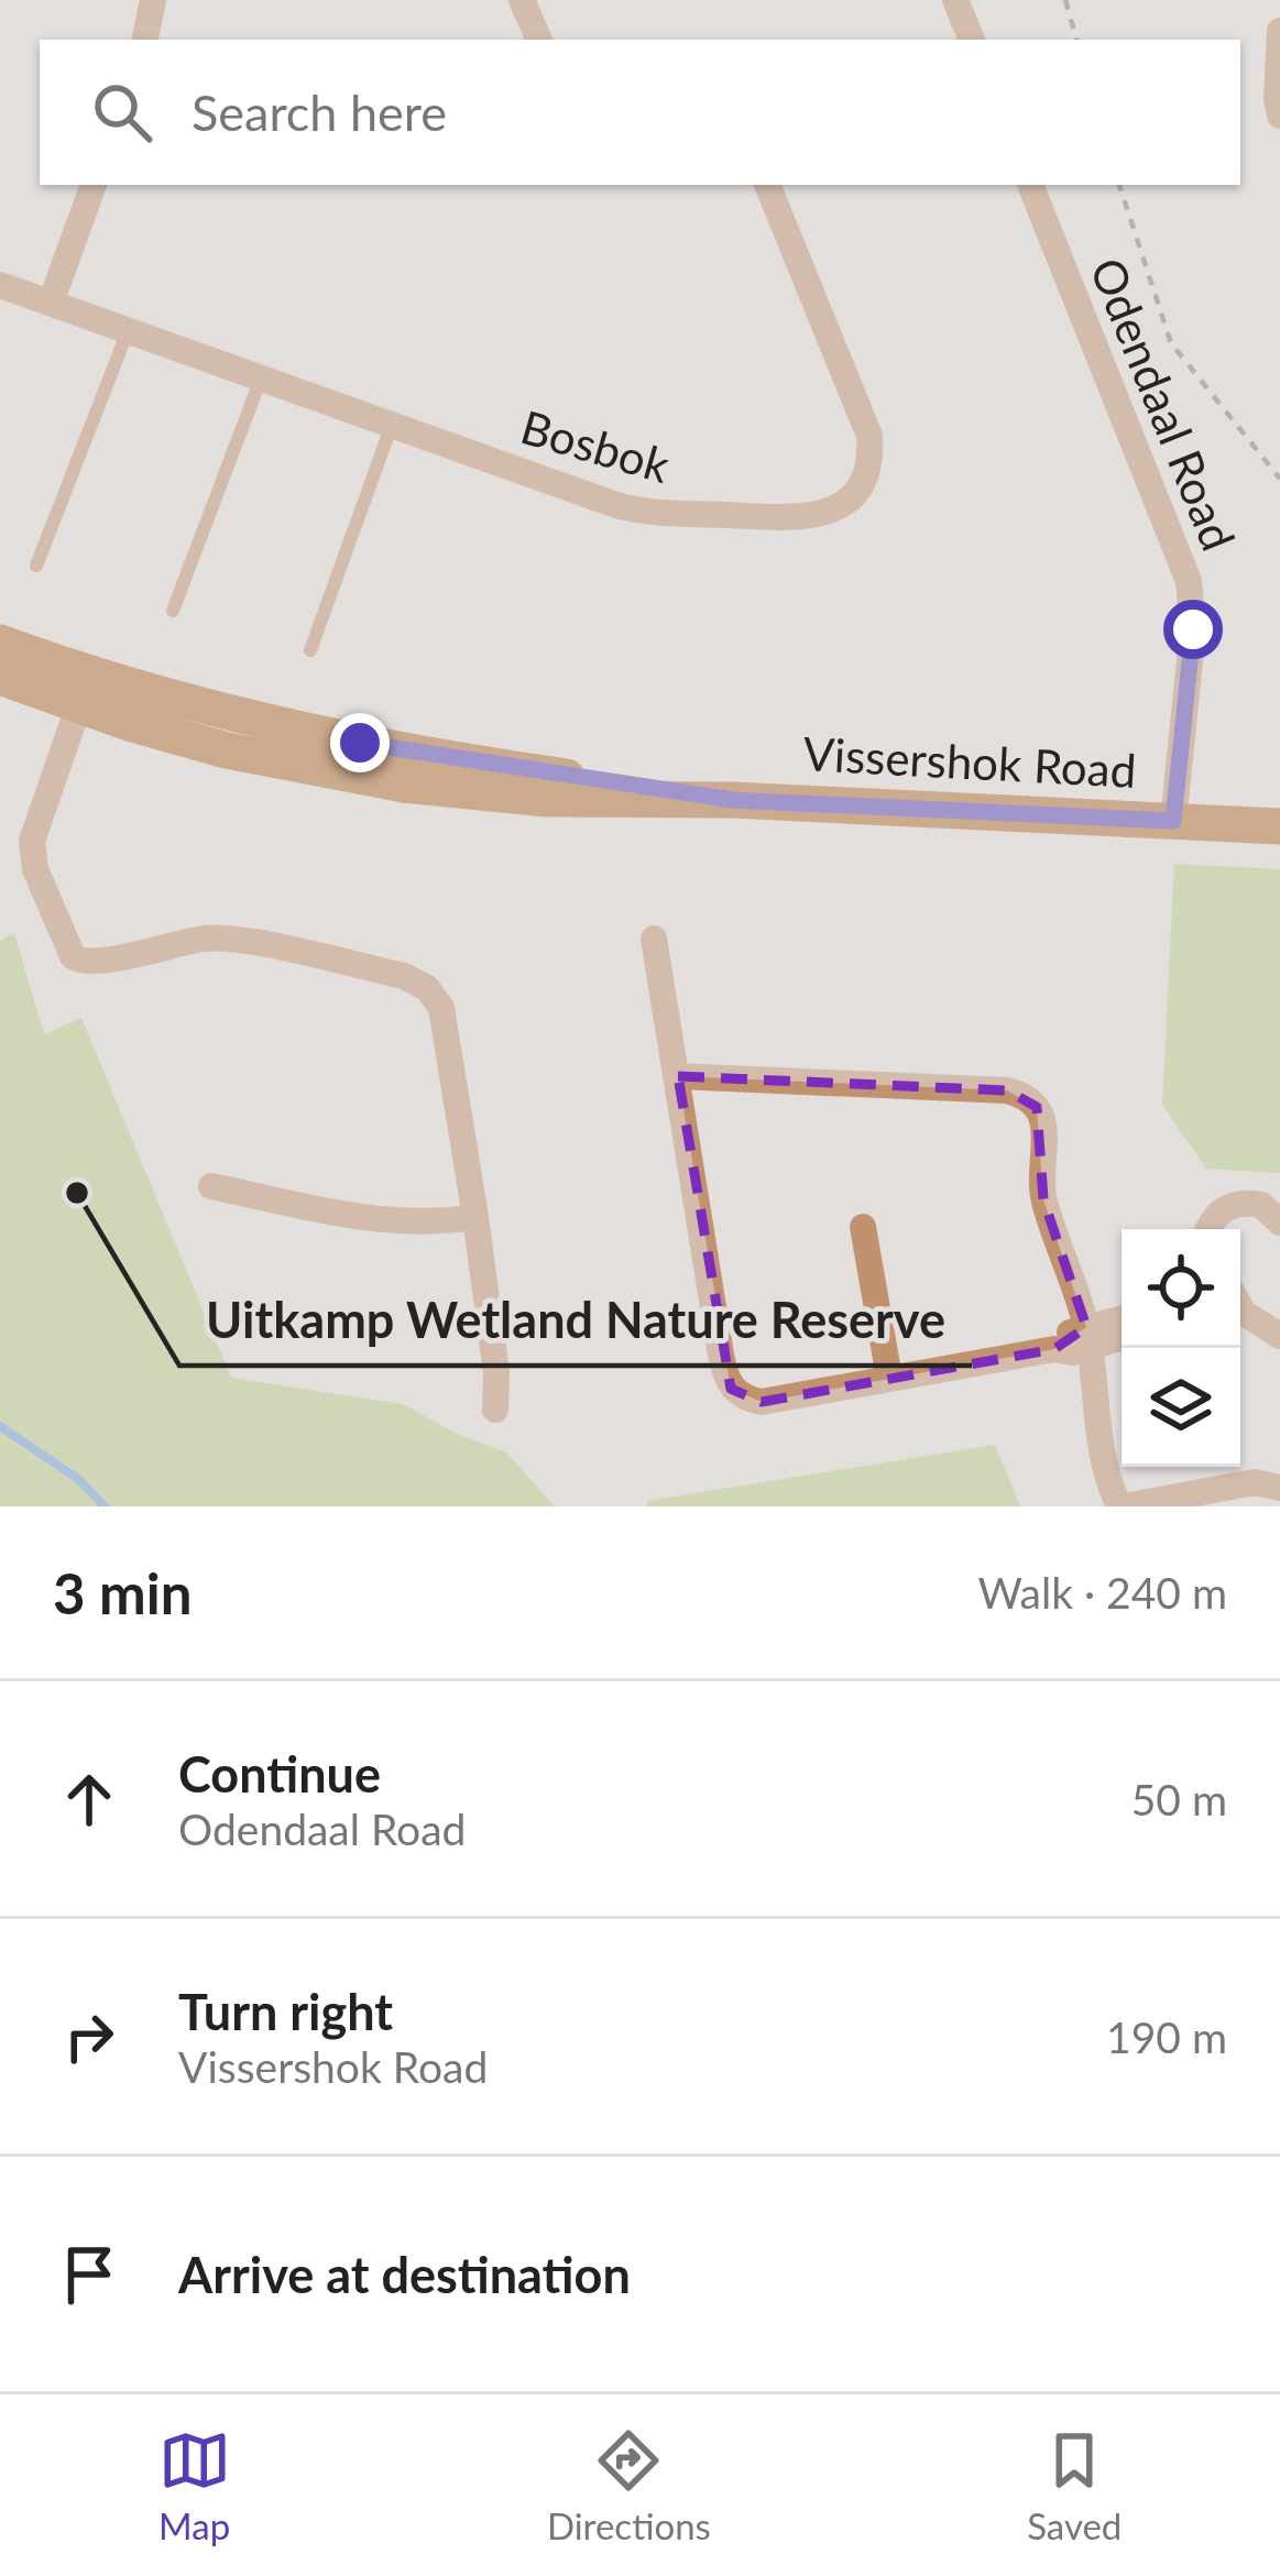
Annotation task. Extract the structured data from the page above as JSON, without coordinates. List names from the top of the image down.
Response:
{
  "streets": {
    "main road": ["Vissershok Road"],
    "street": ["Odendaal Road", "Bosbok"]
  },
  "crossings": [
    ["Odendaal Road", "Vissershok Road"]
  ],
  "places": ["Uitkamp Wetland Nature Reserve"],
  "page": {
    "search": "Search here",
    "heading": ["3 min", "Walk · 240 m"],
    "list": [
      ["Continue", "Odendaal Road", "50 m"],
      ["Turn right", "Vissershok Road", "190 m"],
      "Arrive at destination"
    ],
    "nav": ["Map", "Directions", "Saved"]
  }
}
